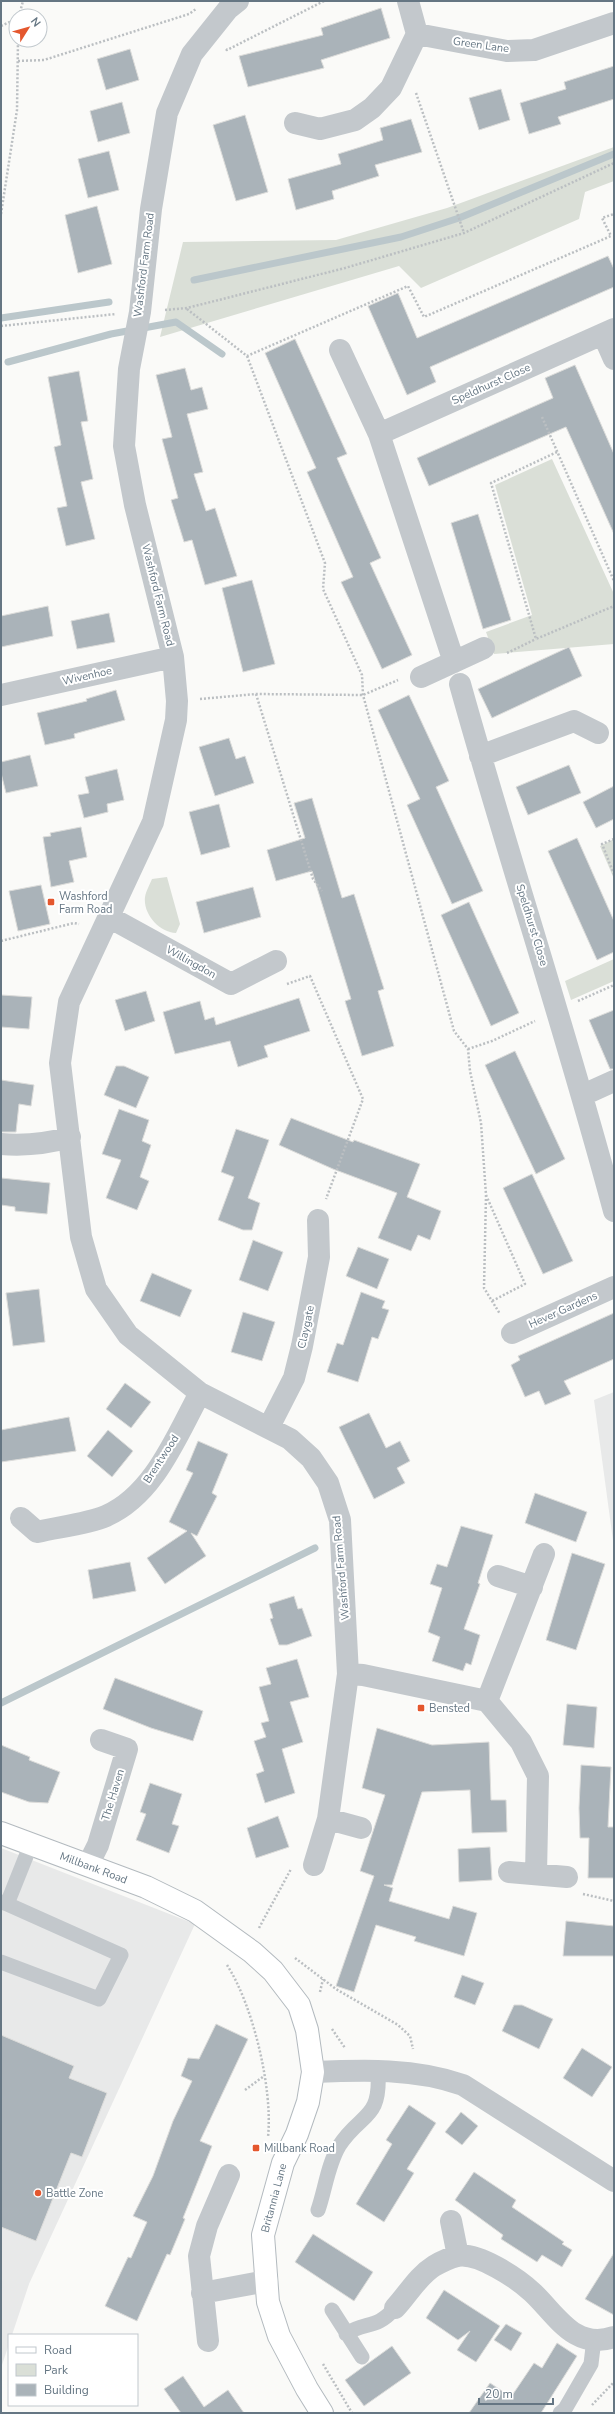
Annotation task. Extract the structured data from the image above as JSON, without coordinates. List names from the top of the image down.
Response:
{
  "streets": {
    "street": [
      "Green Lane",
      "Washford Farm Road",
      "Speldhurst Close",
      "Wivenhoe",
      "Willingdon",
      "Hever Gardens",
      "Claygate",
      "Brentwood",
      "The Haven",
      "Millbank Road",
      "Britannia Lane"
    ]
  },
  "crossings": [
    ["Washford Farm Road", "Wivenhoe"],
    ["Washford Farm Road", "Willingdon"],
    ["Washford Farm Road", "Claygate"],
    ["Washford Farm Road", "Brentwood"],
    ["The Haven", "Millbank Road"],
    ["Millbank Road", "Britannia Lane"]
  ],
  "places": {
    "transit": ["Washford Farm Road", "Bensted", "Millbank Road"],
    "other": ["Battle Zone"]
  },
  "legend": ["Road", "Park", "Building"],
  "scale_bar": "20 m",
  "north": "top right"
}
